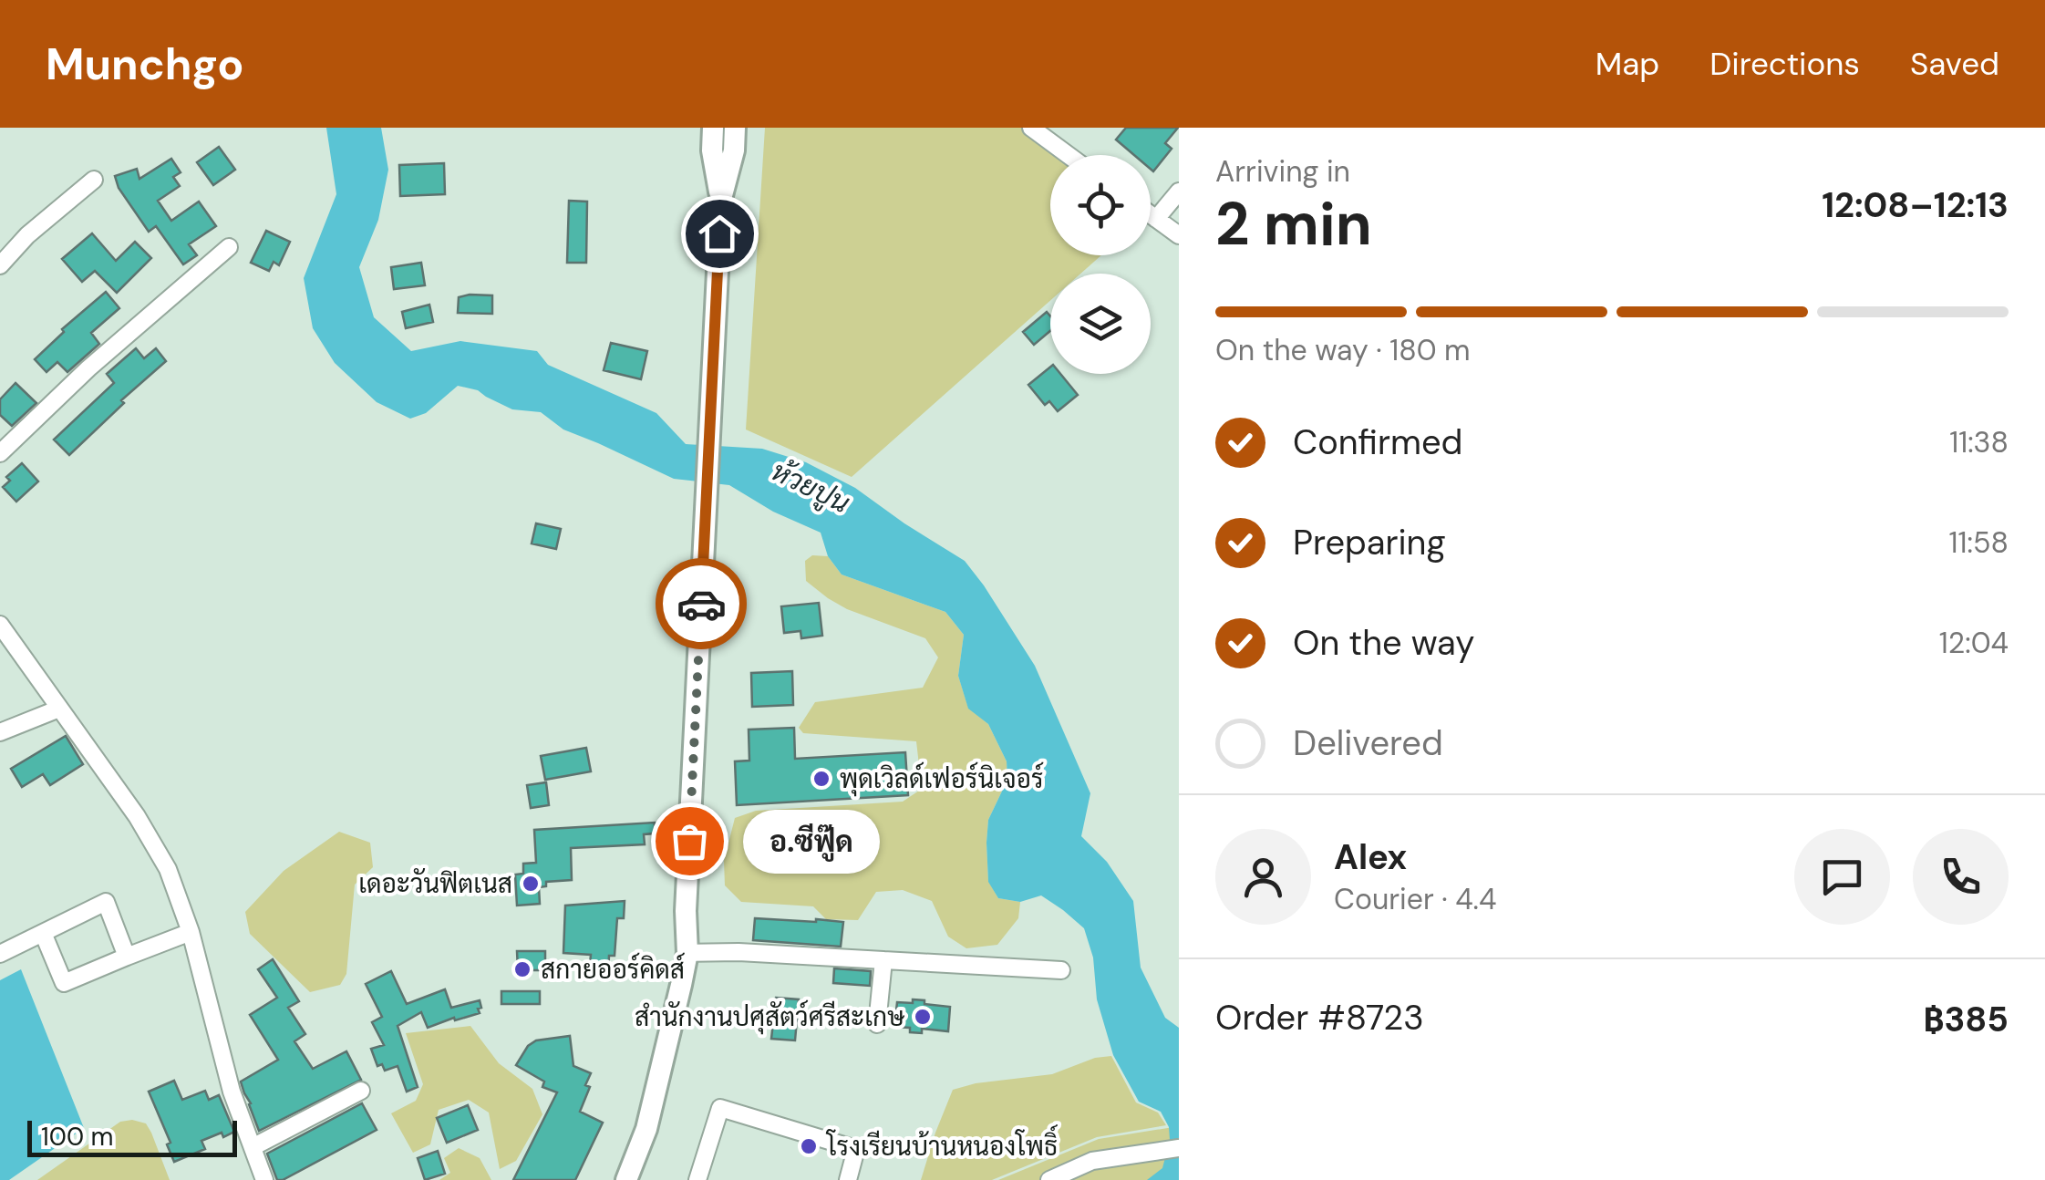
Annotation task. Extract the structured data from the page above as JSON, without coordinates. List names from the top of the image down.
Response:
{
  "water": ["ห้วยปูน"],
  "places": [
    "พุดเวิลด์เฟอร์นิเจอร์",
    "อ.ซีฟู๊ด",
    "เดอะวันฟิตเนส",
    "สกายออร์คิดส์",
    "สำนักงานปศุสัตว์ศรีสะเกษ",
    "โรงเรียนบ้านหนองโพธิ์"
  ],
  "scale_bar": "100 m",
  "page": {
    "header": "Munchgo",
    "nav": ["Map", "Directions", "Saved"],
    "heading": ["2 min", "Arriving in", "12:08–12:13"],
    "panel": [
      "Alex",
      "Courier · 4.4",
      "Order #8723",
      "฿385"
    ],
    "bar": "On the way · 180 m",
    "list": [
      ["Confirmed", "11:38"],
      ["Preparing", "11:58"],
      ["On the way", "12:04"],
      "Delivered"
    ],
    "bubble": "อ.ซีฟู๊ด",
    "scale": "100 m"
  }
}
